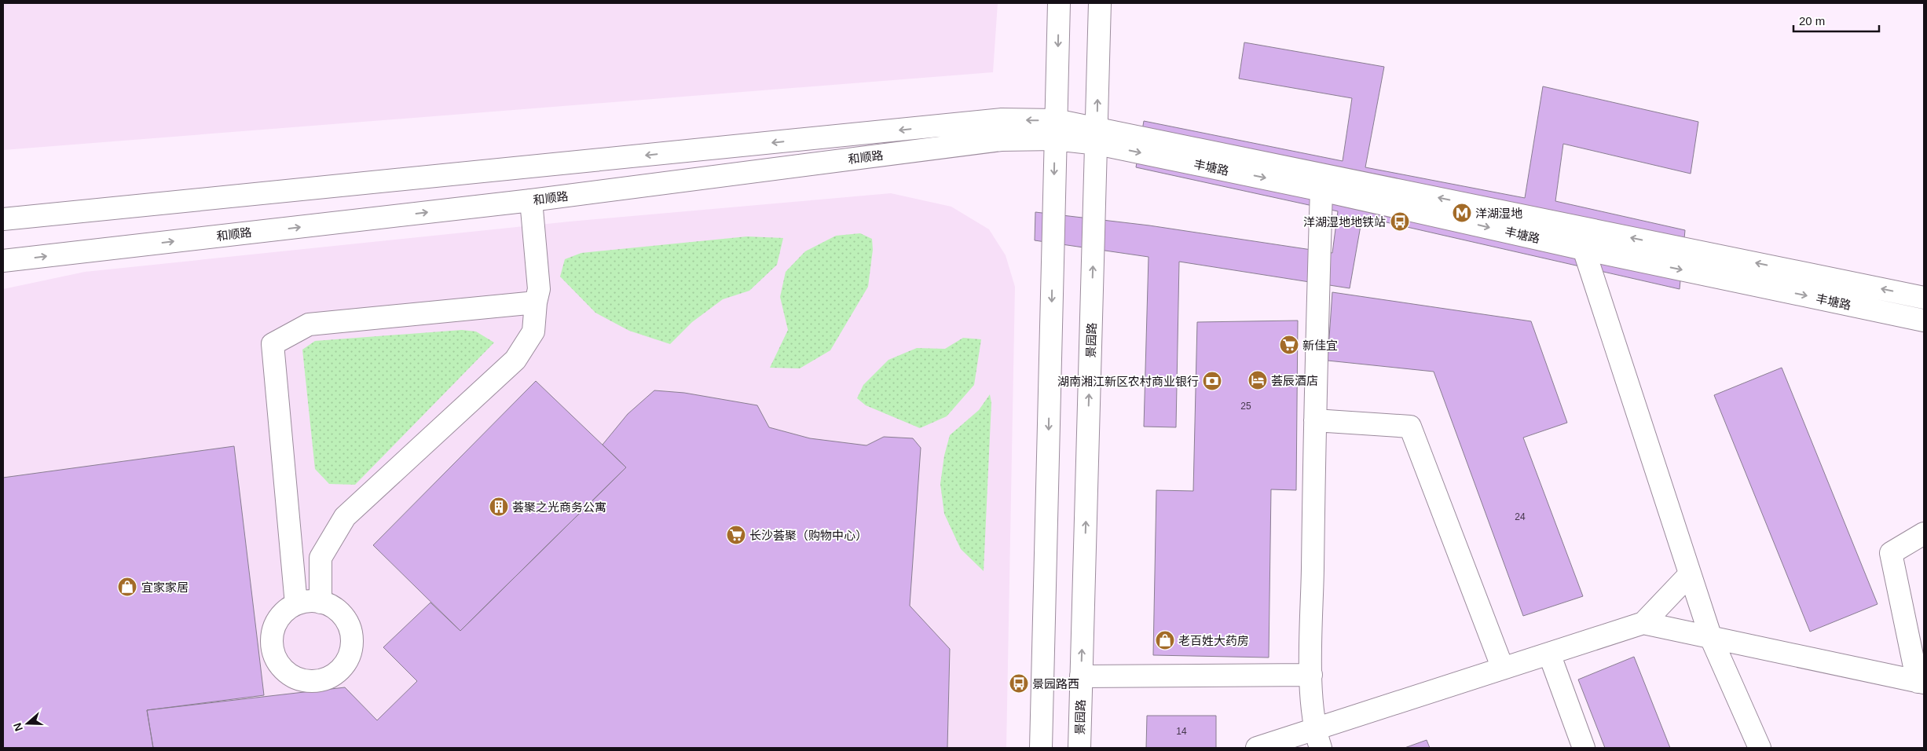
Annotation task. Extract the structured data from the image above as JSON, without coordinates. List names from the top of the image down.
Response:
{
  "streets": {
    "main road": ["和顺路", "丰塘路", "景园路"]
  },
  "crossings": [
    ["和顺路", "丰塘路"],
    ["和顺路", "景园路"],
    ["丰塘路", "景园路"]
  ],
  "places": {
    "metro station": ["洋湖湿地"],
    "bus stop": ["洋湖湿地地铁站", "景园路西"],
    "supermarket": ["新佳宜", "长沙荟聚（购物中心）"],
    "hotel": ["荟辰酒店"],
    "bank": ["湖南湘江新区农村商业银行"],
    "building": ["荟聚之光商务公寓"],
    "shop": ["宜家家居", "老百姓大药房"]
  },
  "house_numbers": ["25", "24", "14"],
  "scale_bar": "20 m",
  "north": "left"
}
